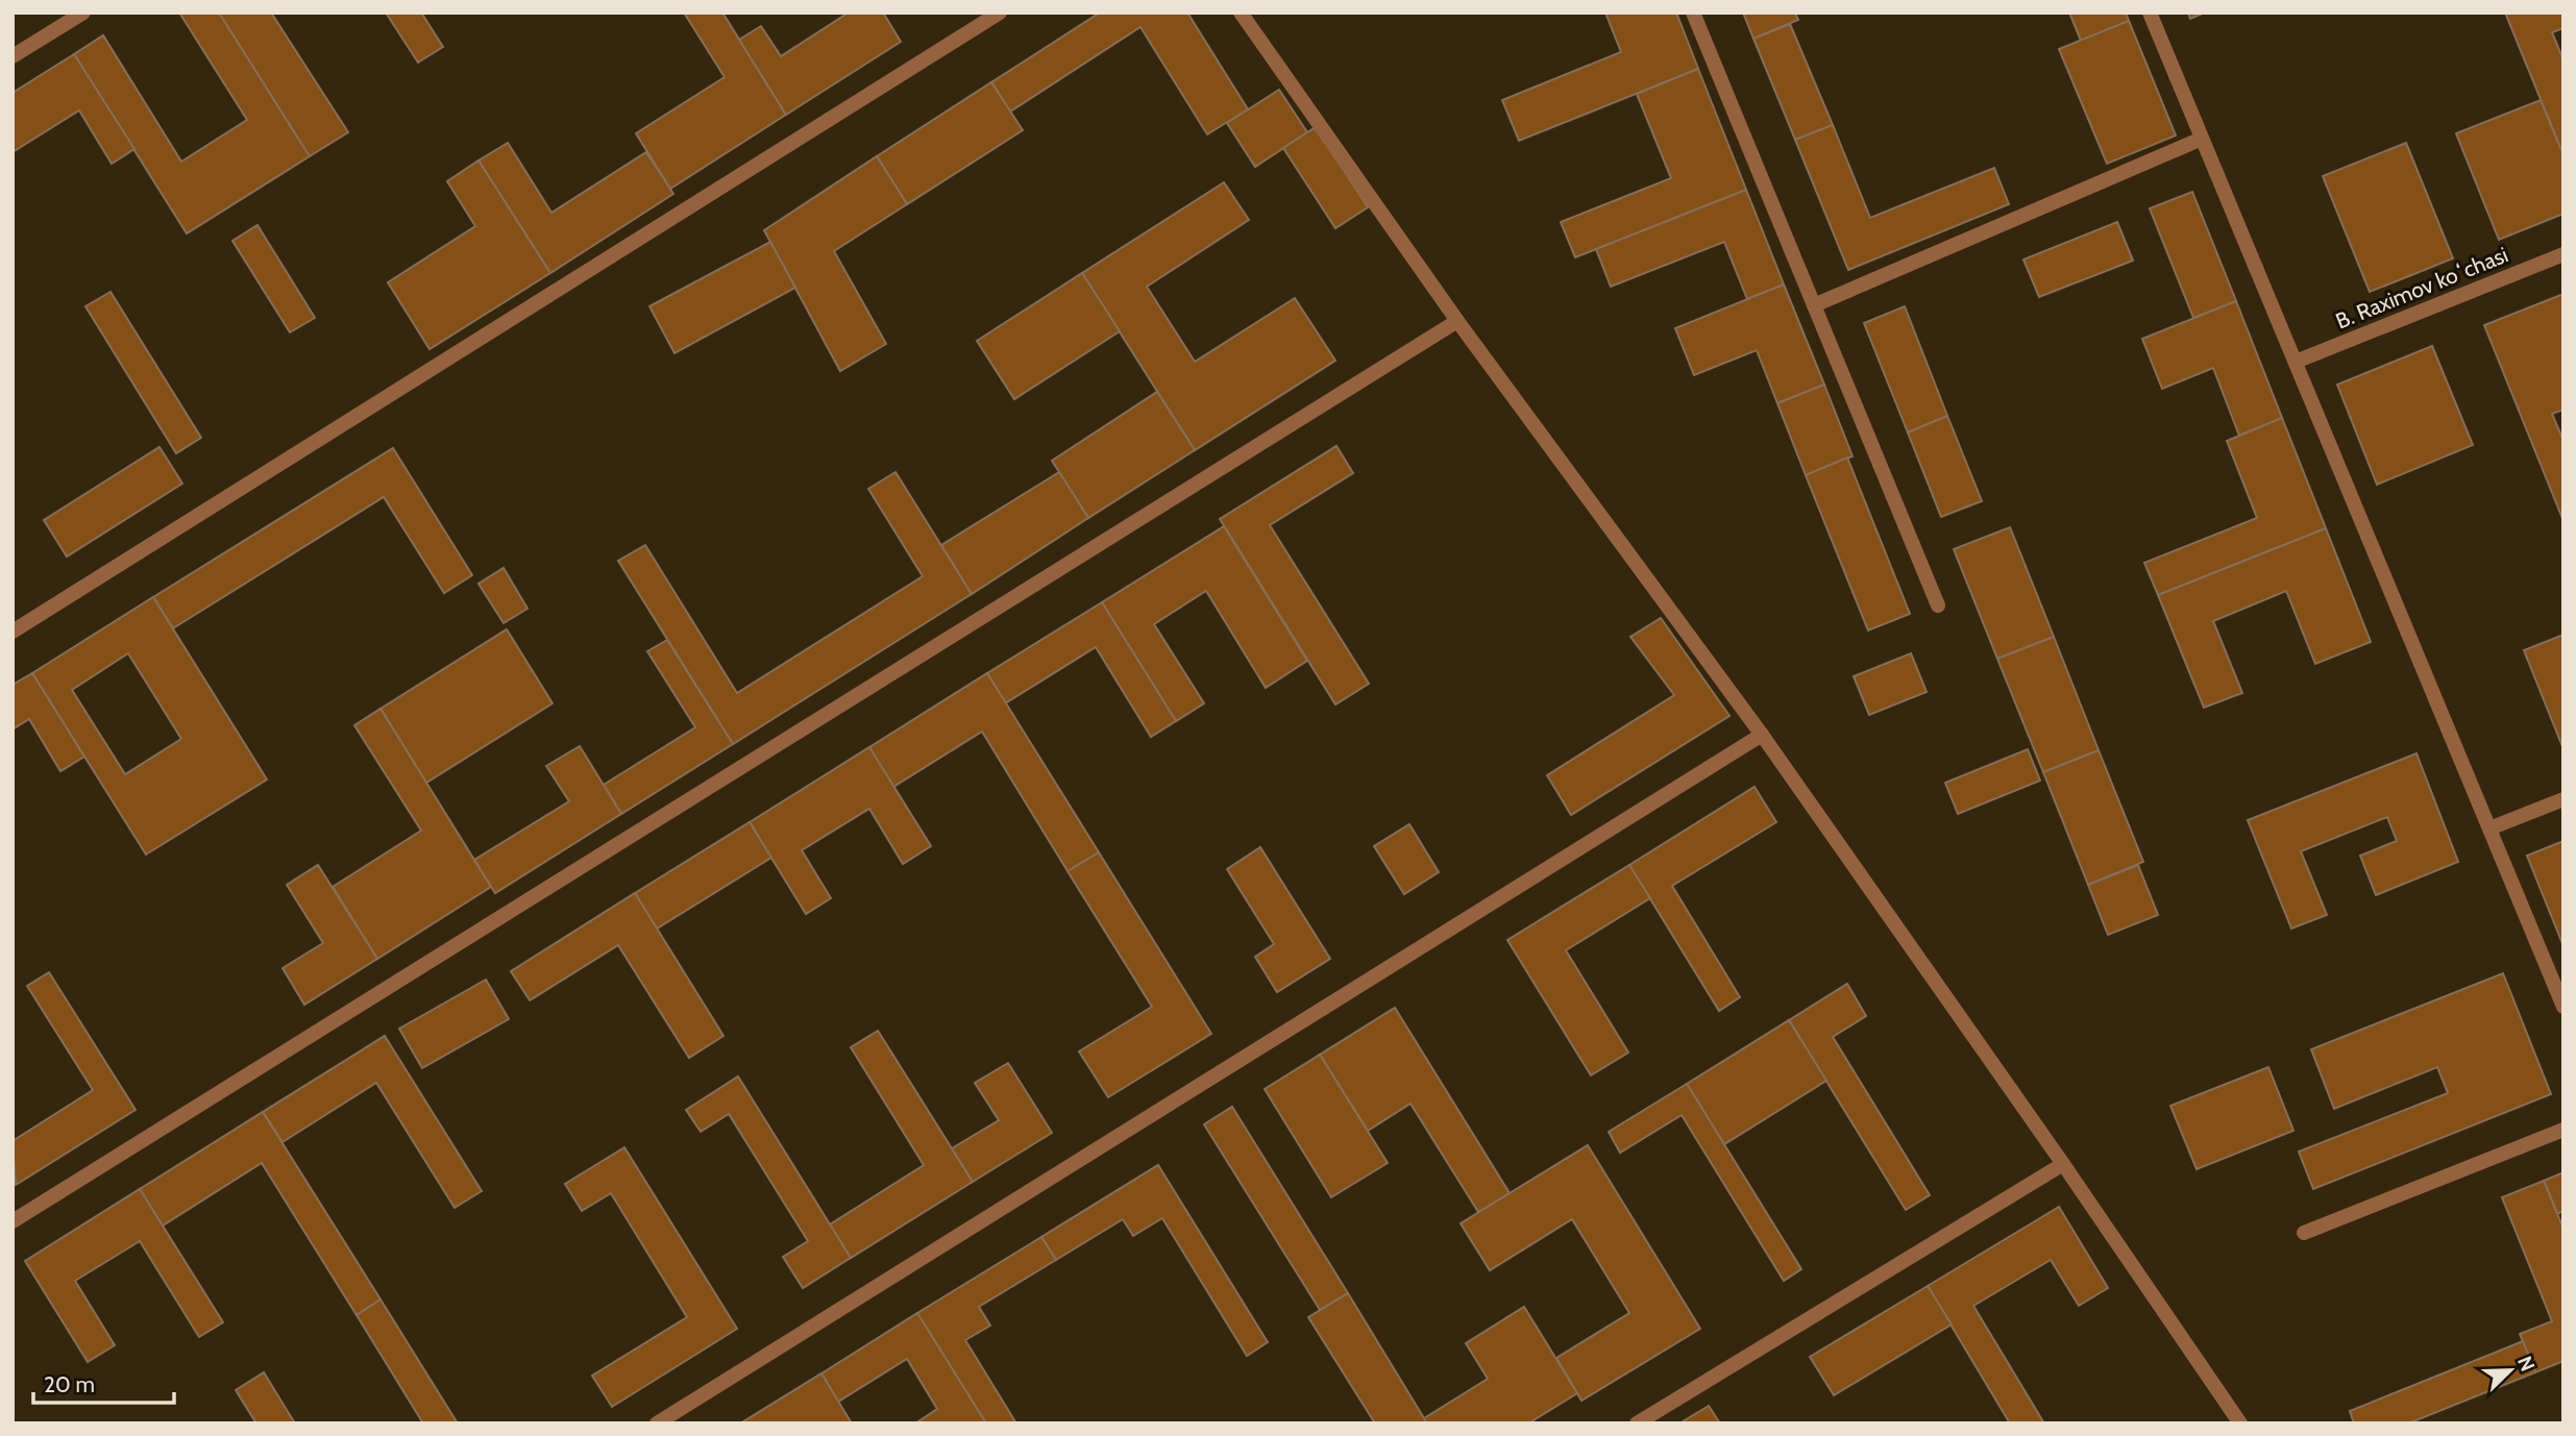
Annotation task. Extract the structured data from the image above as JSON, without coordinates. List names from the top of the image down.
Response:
{
  "streets": {
    "street": ["B. Raximov koʻchasi"]
  },
  "scale_bar": "20 m",
  "north": "top right"
}
